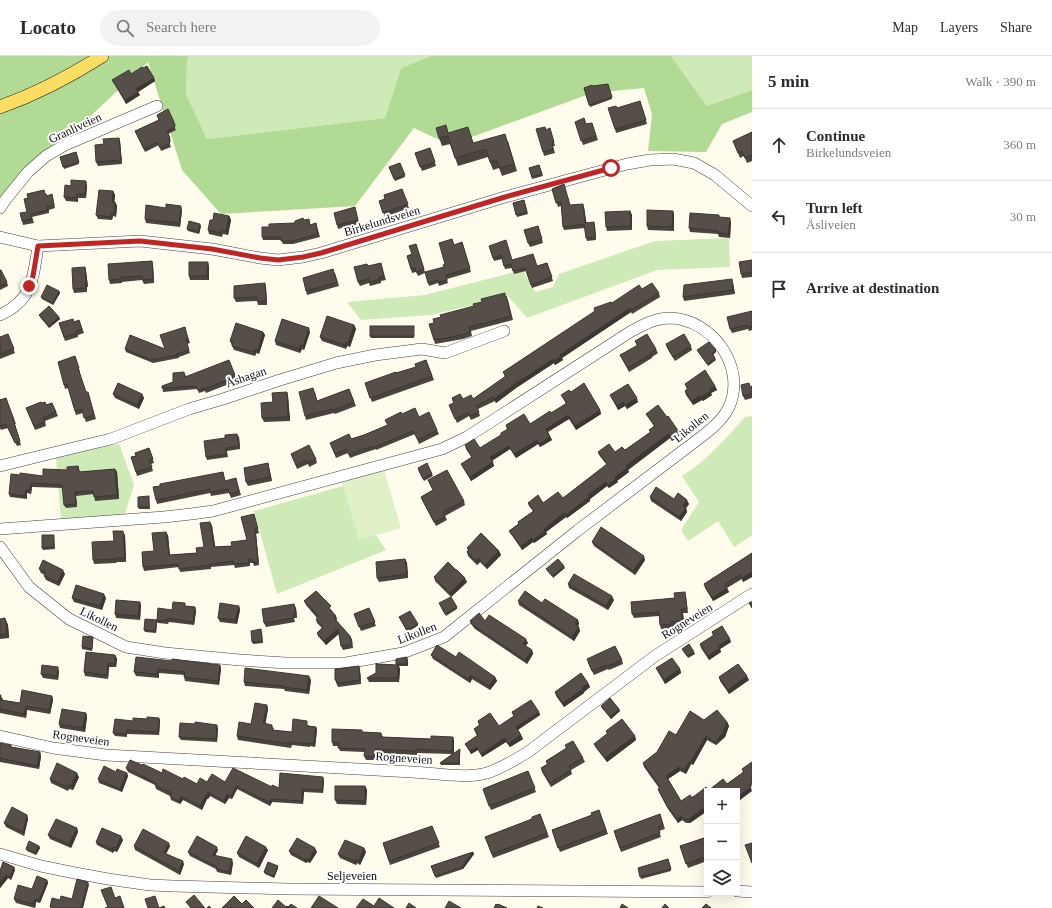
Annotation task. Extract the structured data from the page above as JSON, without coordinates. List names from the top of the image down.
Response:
{
  "streets": {
    "street": [
      "Granliveien",
      "Birkelundsveien",
      "Åshagan",
      "Likollen",
      "Rogneveien",
      "Seljeveien"
    ]
  },
  "page": {
    "header": "Locato",
    "search": "Search here",
    "nav": ["Map", "Layers", "Share"],
    "heading": ["5 min", "Walk · 390 m"],
    "list": [
      ["Continue", "Birkelundsveien", "360 m"],
      ["Turn left", "Åsliveien", "30 m"],
      "Arrive at destination"
    ],
    "map_buttons": ["+", "−"]
  }
}
